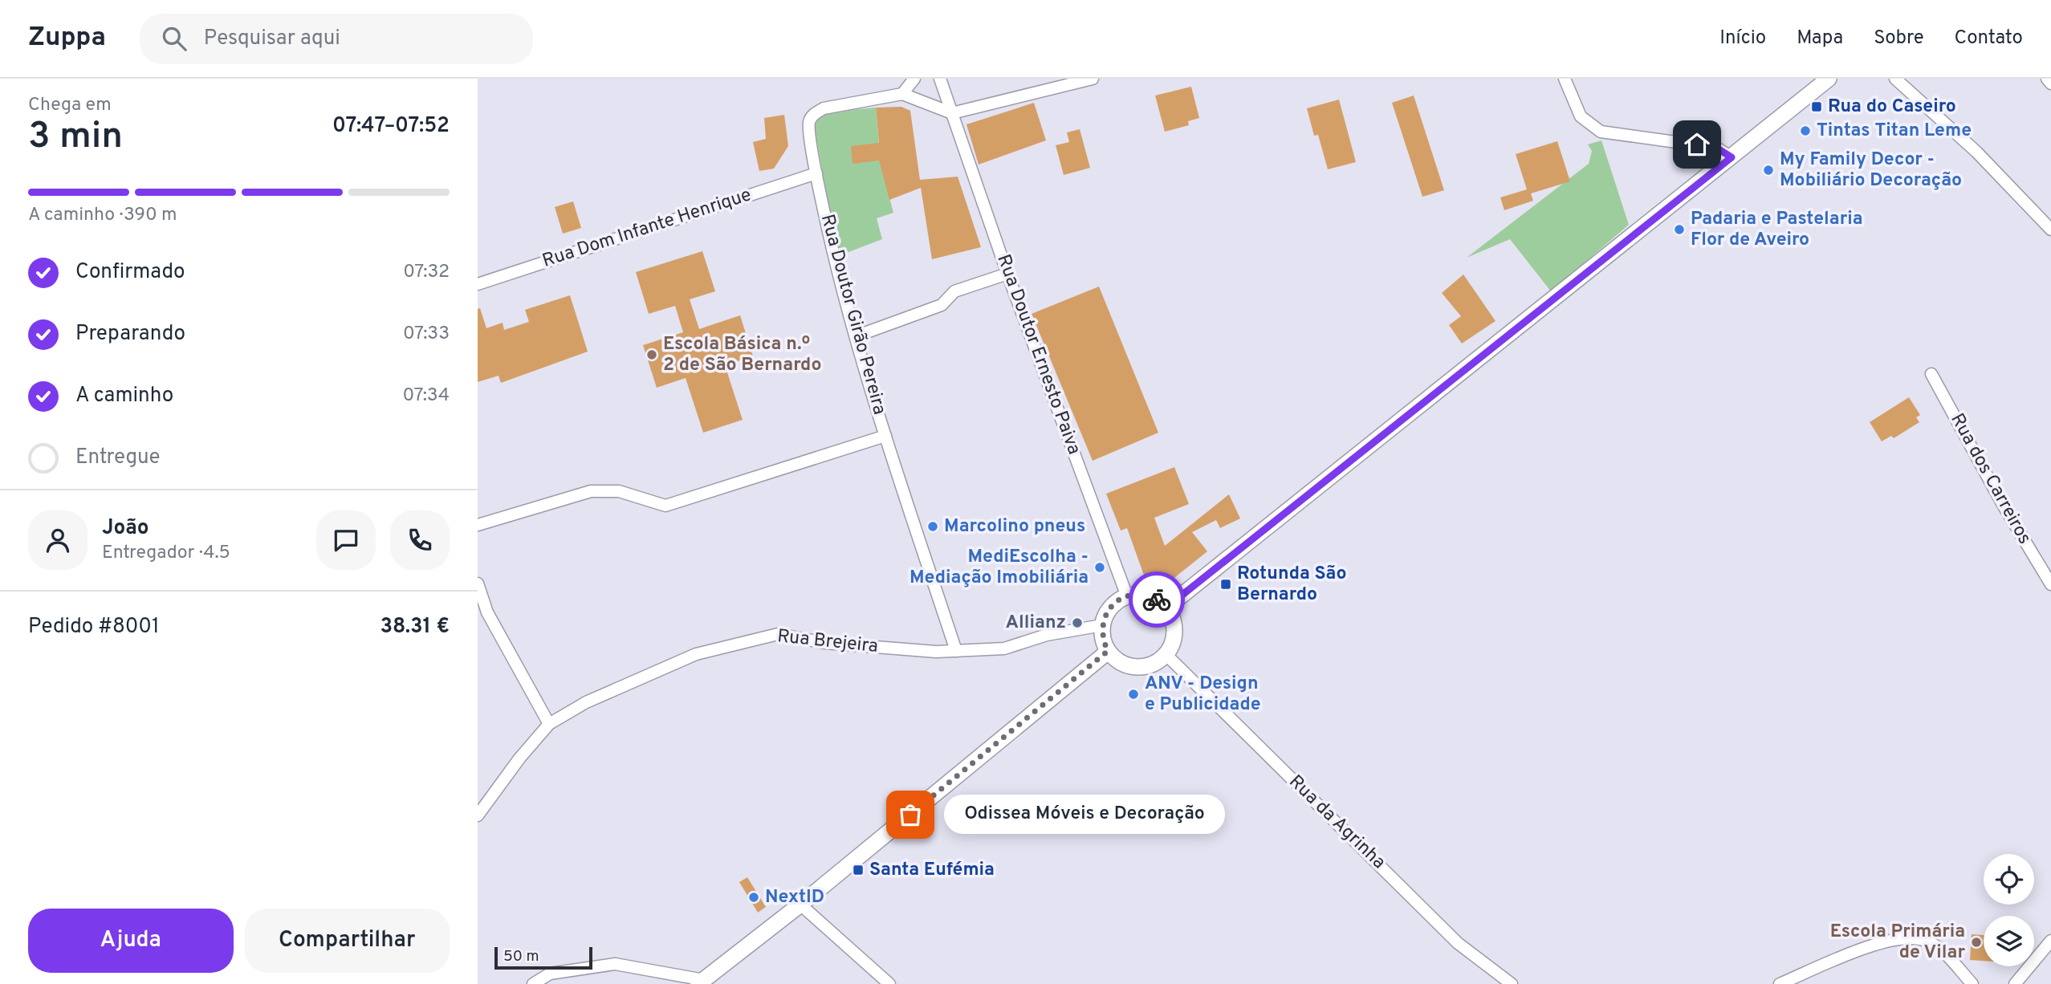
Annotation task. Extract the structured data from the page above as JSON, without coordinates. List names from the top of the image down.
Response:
{
  "streets": {
    "street": [
      "Rua Dom Infante Henrique",
      "Rua Doutor Girão Pereira",
      "Rua Doutor Ernesto Paiva",
      "Rua dos Carreiros",
      "Rua Brejeira",
      "Rua da Agrinha"
    ]
  },
  "crossings": [
    ["Rua Dom Infante Henrique", "Rua Doutor Girão Pereira"],
    ["Rua Doutor Girão Pereira", "Rua Brejeira"],
    ["Rua Doutor Ernesto Paiva", "Rua Brejeira"],
    ["Rua Doutor Ernesto Paiva", "Rua da Agrinha"],
    ["Rua Brejeira", "Rua da Agrinha"]
  ],
  "places": {
    "transit": ["Rua do Caseiro", "Rotunda São Bernardo", "Santa Eufémia"],
    "other": [
      "Tintas Titan Leme",
      "My Family Decor - Mobiliário Decoração",
      "Padaria e Pastelaria Flor de Aveiro",
      "Escola Básica n.º 2 de São Bernardo",
      "Marcolino pneus",
      "MediEscolha - Mediação Imobiliária",
      "Allianz",
      "ANV - Design e Publicidade",
      "Odissea Móveis e Decoração",
      "NextID",
      "Escola Primária de Vilar"
    ]
  },
  "scale_bar": "50 m",
  "page": {
    "header": "Zuppa",
    "search": "Pesquisar aqui",
    "nav": [
      "Início",
      "Mapa",
      "Sobre",
      "Contato"
    ],
    "heading": ["3 min", "Chega em", "07:47–07:52"],
    "panel": [
      "João",
      "Entregador · 4.5",
      "Pedido #8001",
      "38.31 €"
    ],
    "bar": "A caminho · 390 m",
    "list": [
      ["Confirmado", "07:32"],
      ["Preparando", "07:33"],
      ["A caminho", "07:34"],
      "Entregue"
    ],
    "bubble": "Odissea Móveis e Decoração",
    "buttons": ["Ajuda", "Compartilhar"],
    "scale": "50 m"
  }
}
